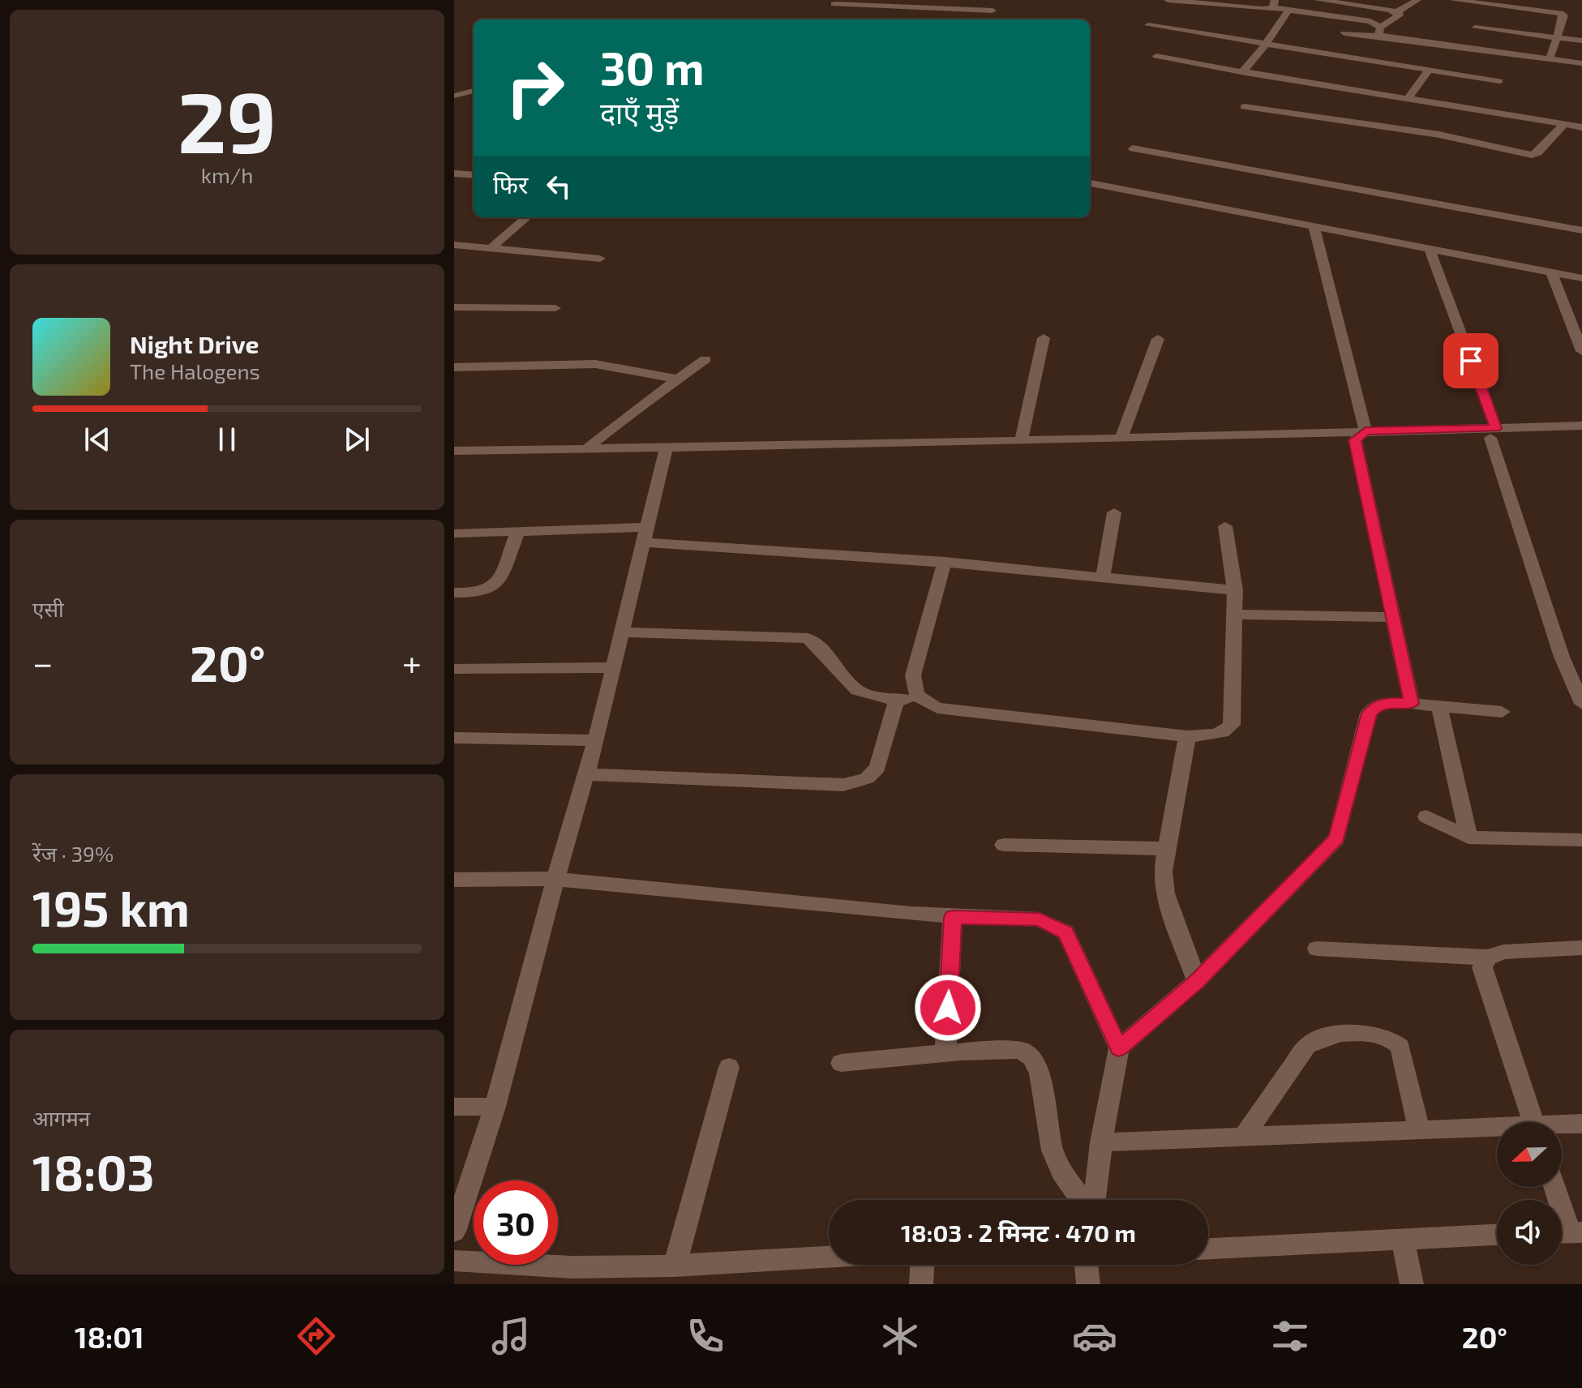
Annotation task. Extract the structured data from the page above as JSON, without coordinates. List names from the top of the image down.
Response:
{
  "north": "left",
  "page": {
    "tile": [
      ["29", "km/h"],
      "एसी",
      ["रेंज · 39%", "195 km"],
      ["आगमन", "18:03"]
    ],
    "turn": ["30 m", "दाएँ मुड़ें"],
    "then": "फिर",
    "song": ["Night Drive", "The Halogens"],
    "heat": ["−", "20°", "+"],
    "limit": "30",
    "trip": "18:03 · 2 मिनट · 470 m",
    "tabs": ["18:01", "20°"]
  }
}
